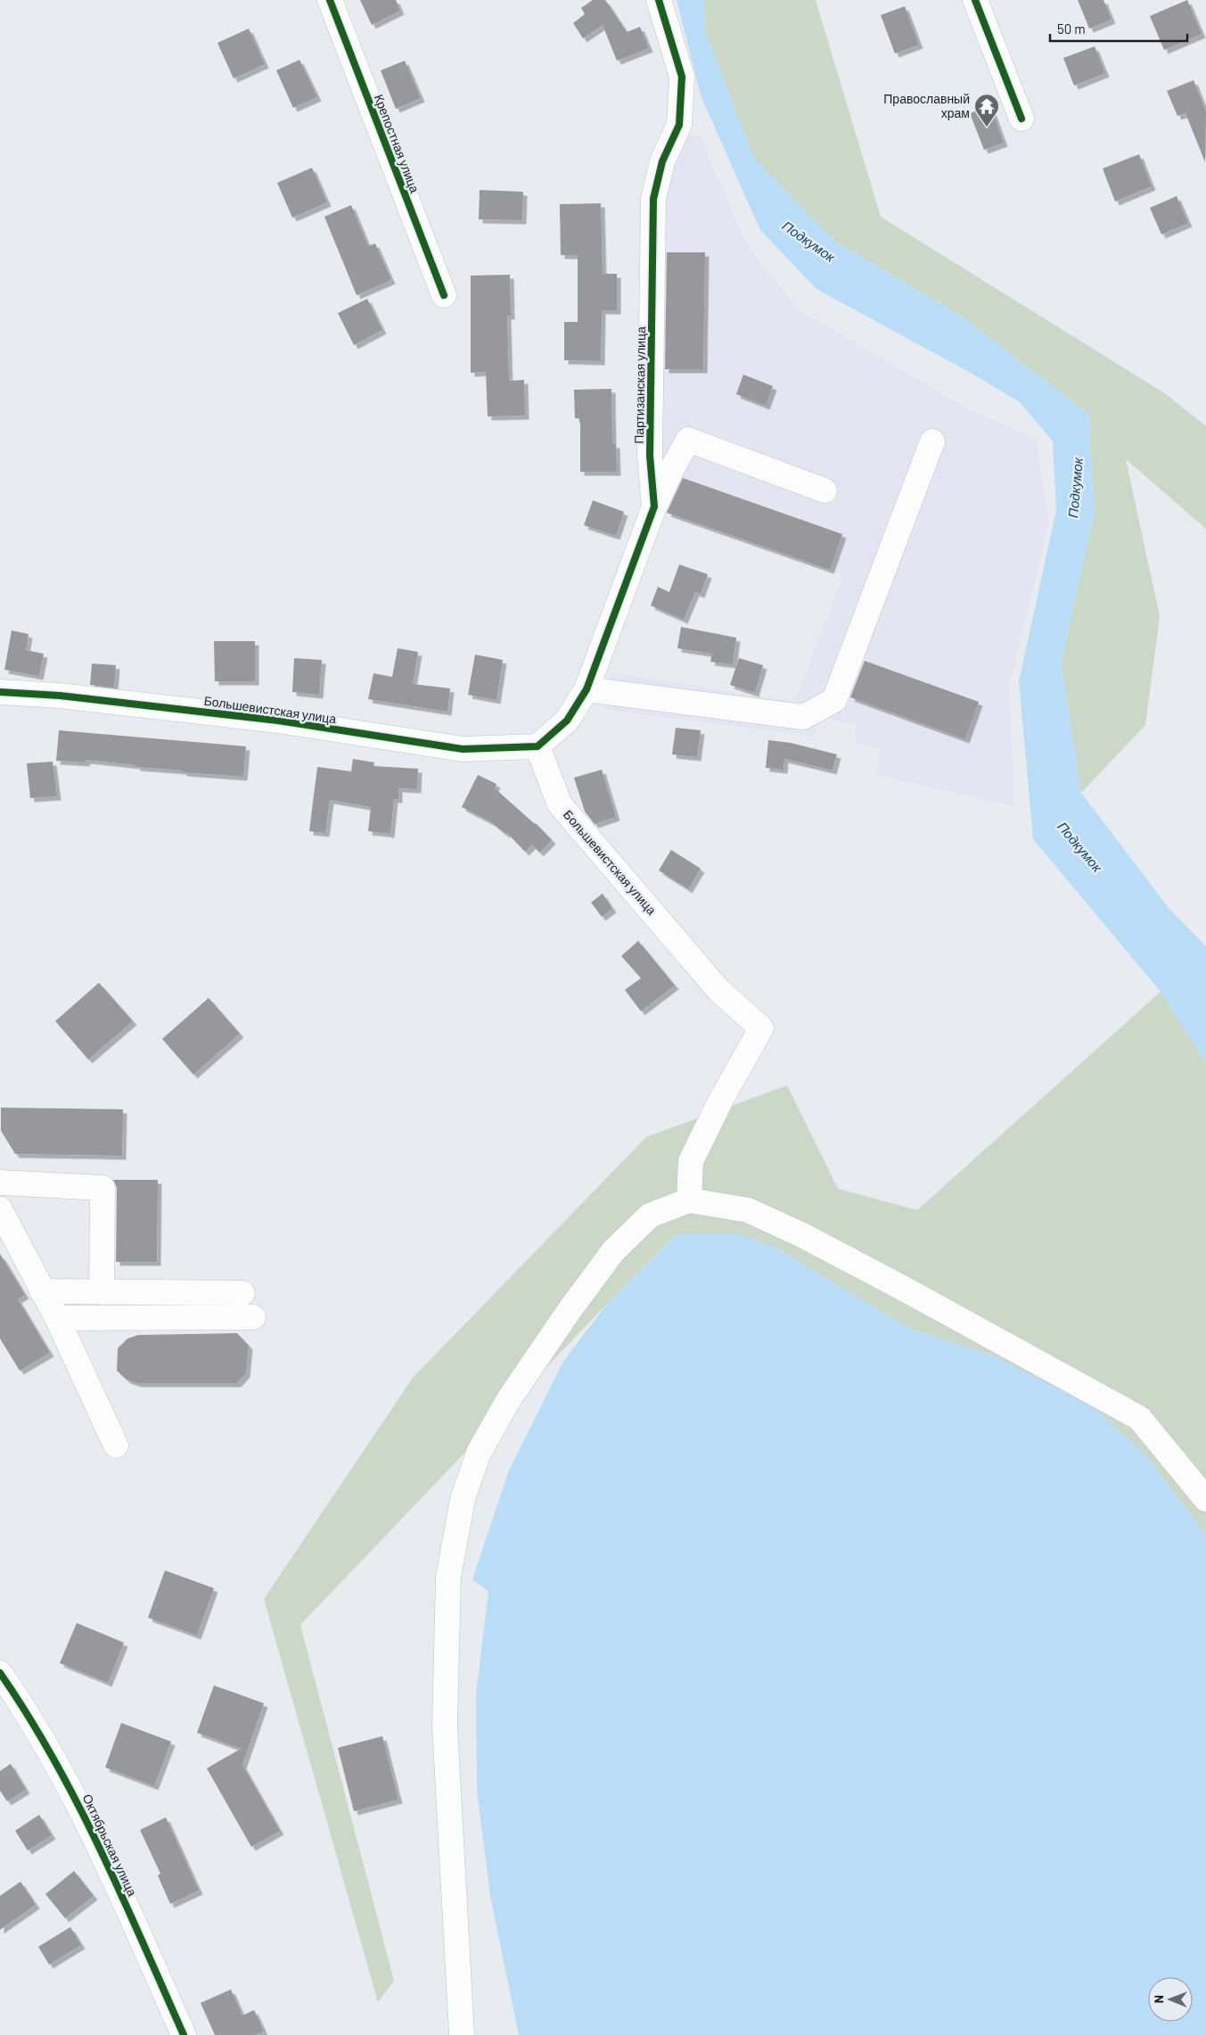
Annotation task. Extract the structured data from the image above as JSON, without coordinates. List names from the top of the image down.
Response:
{
  "streets": {
    "street": [
      "Крепостная улица",
      "Партизанская улица",
      "Большевистская улица",
      "Октябрьская улица"
    ]
  },
  "crossings": [
    ["Партизанская улица", "Большевистская улица"]
  ],
  "water": ["Подкумок"],
  "places": {
    "temple": ["Православный храм"]
  },
  "scale_bar": "50 m",
  "north": "left"
}
